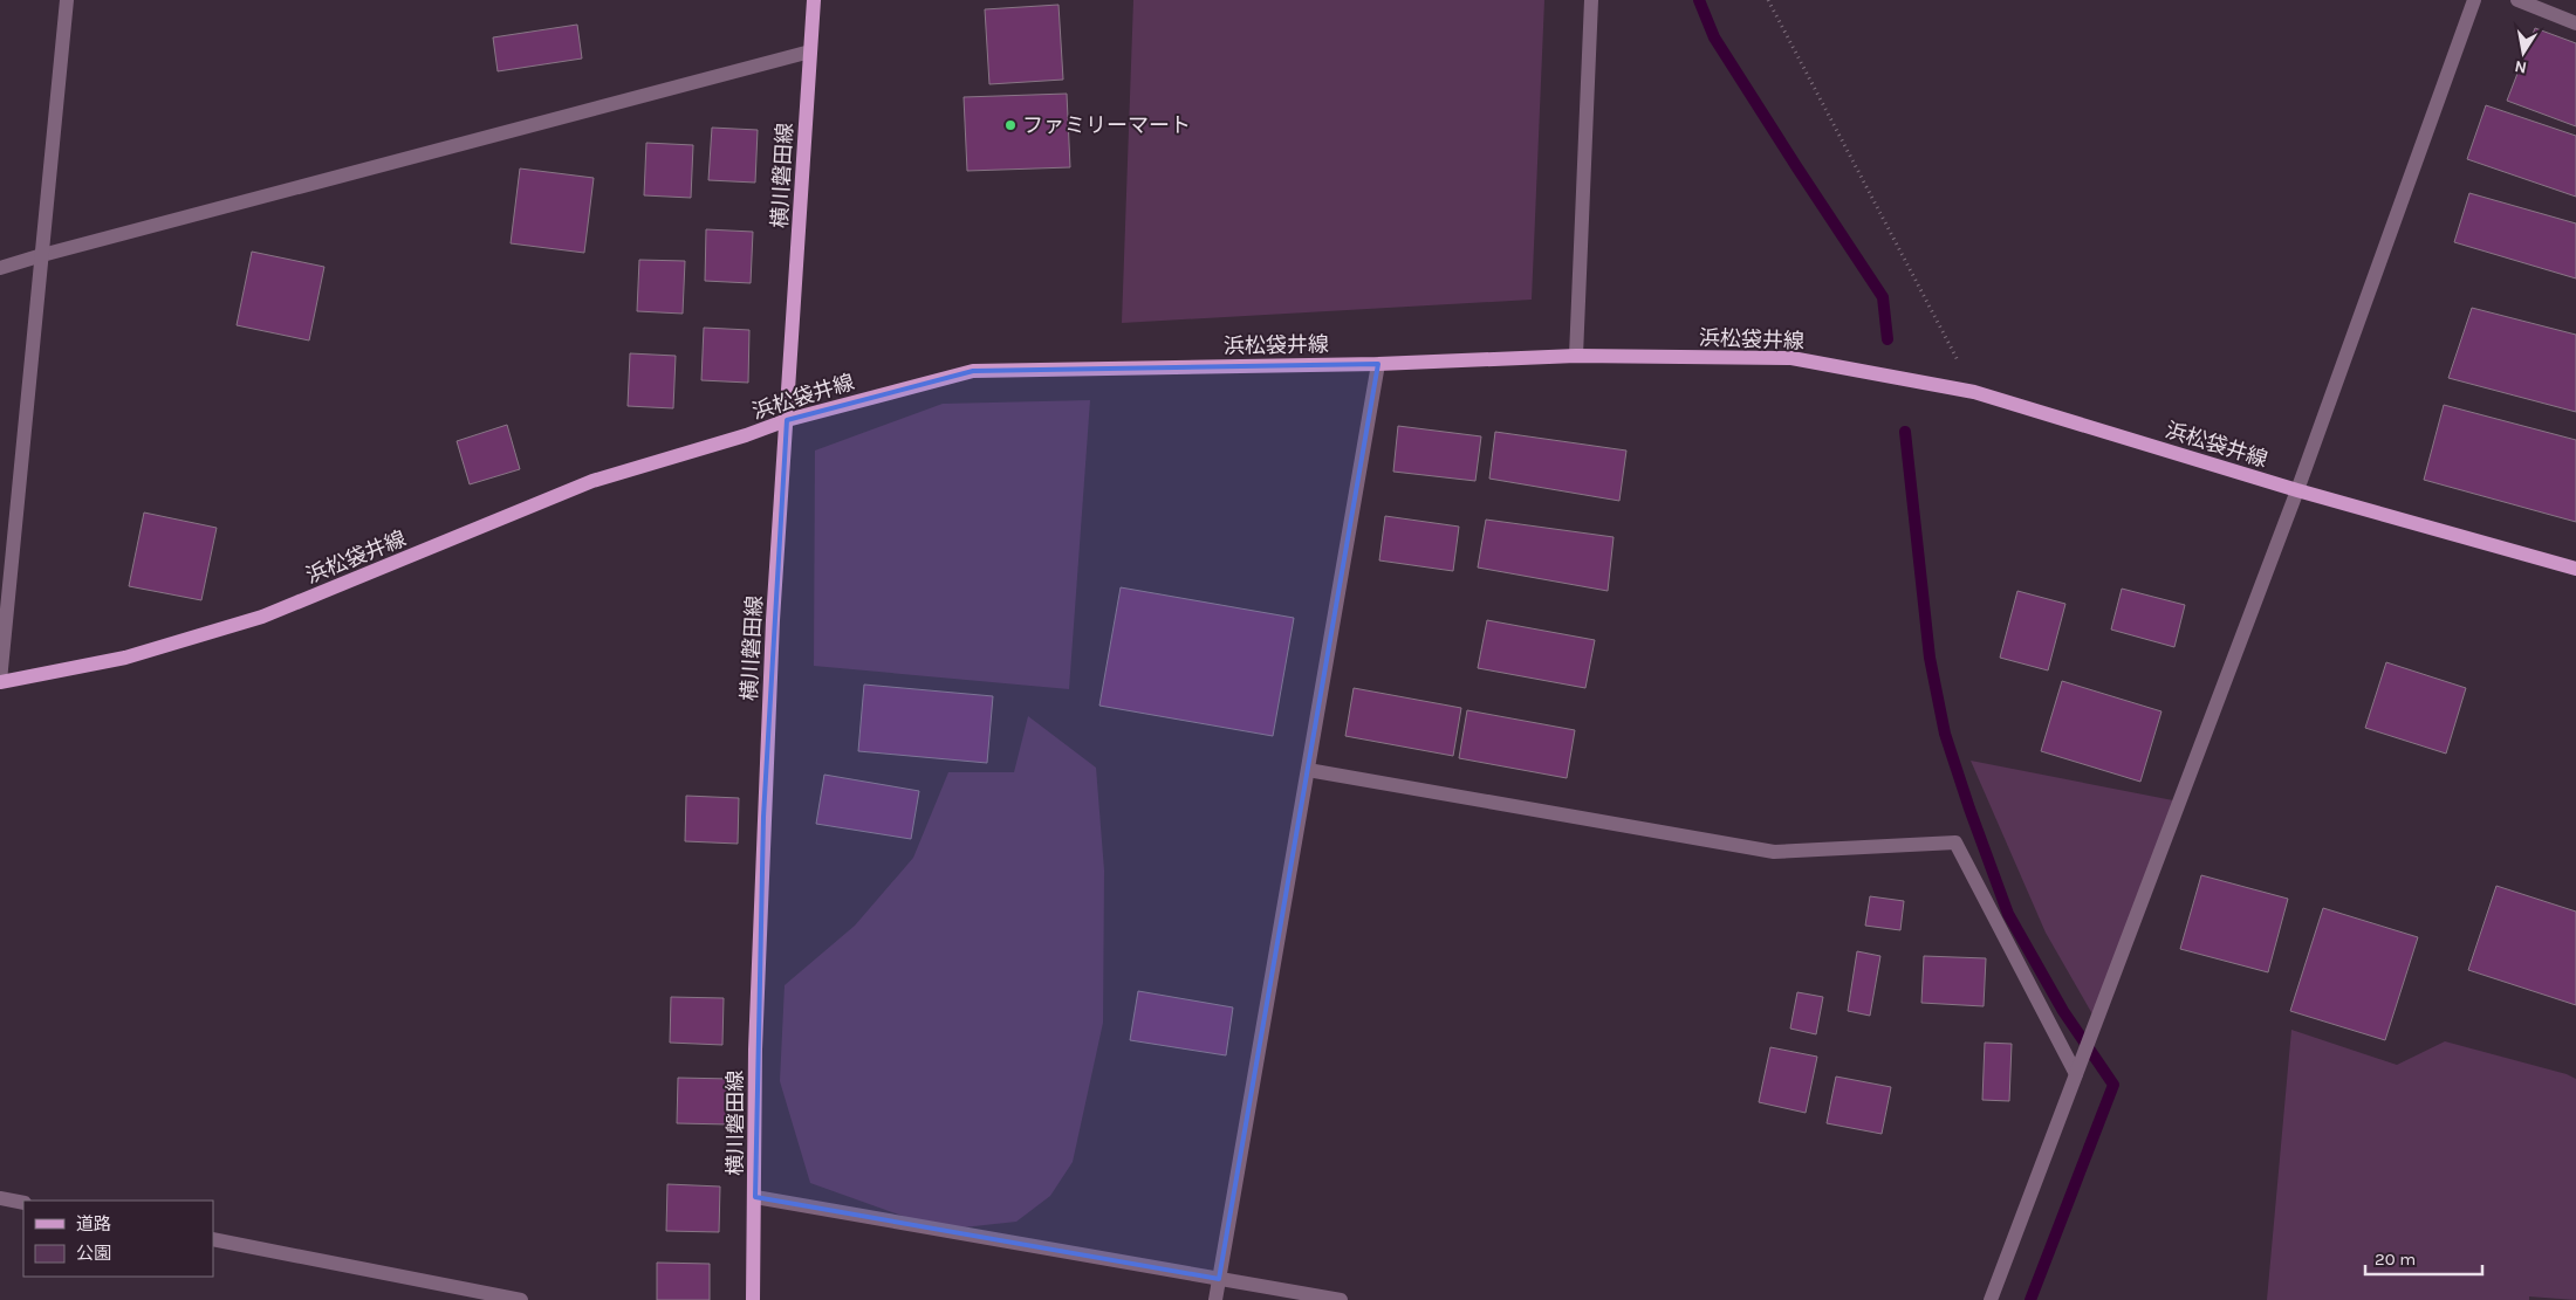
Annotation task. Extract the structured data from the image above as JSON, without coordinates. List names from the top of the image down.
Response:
{
  "streets": {
    "main road": ["横川磐田線", "浜松袋井線"]
  },
  "crossings": [
    ["横川磐田線", "浜松袋井線"]
  ],
  "places": ["ファミリーマート"],
  "legend": ["道路", "公園"],
  "scale_bar": "20 m",
  "north": "bottom"
}
